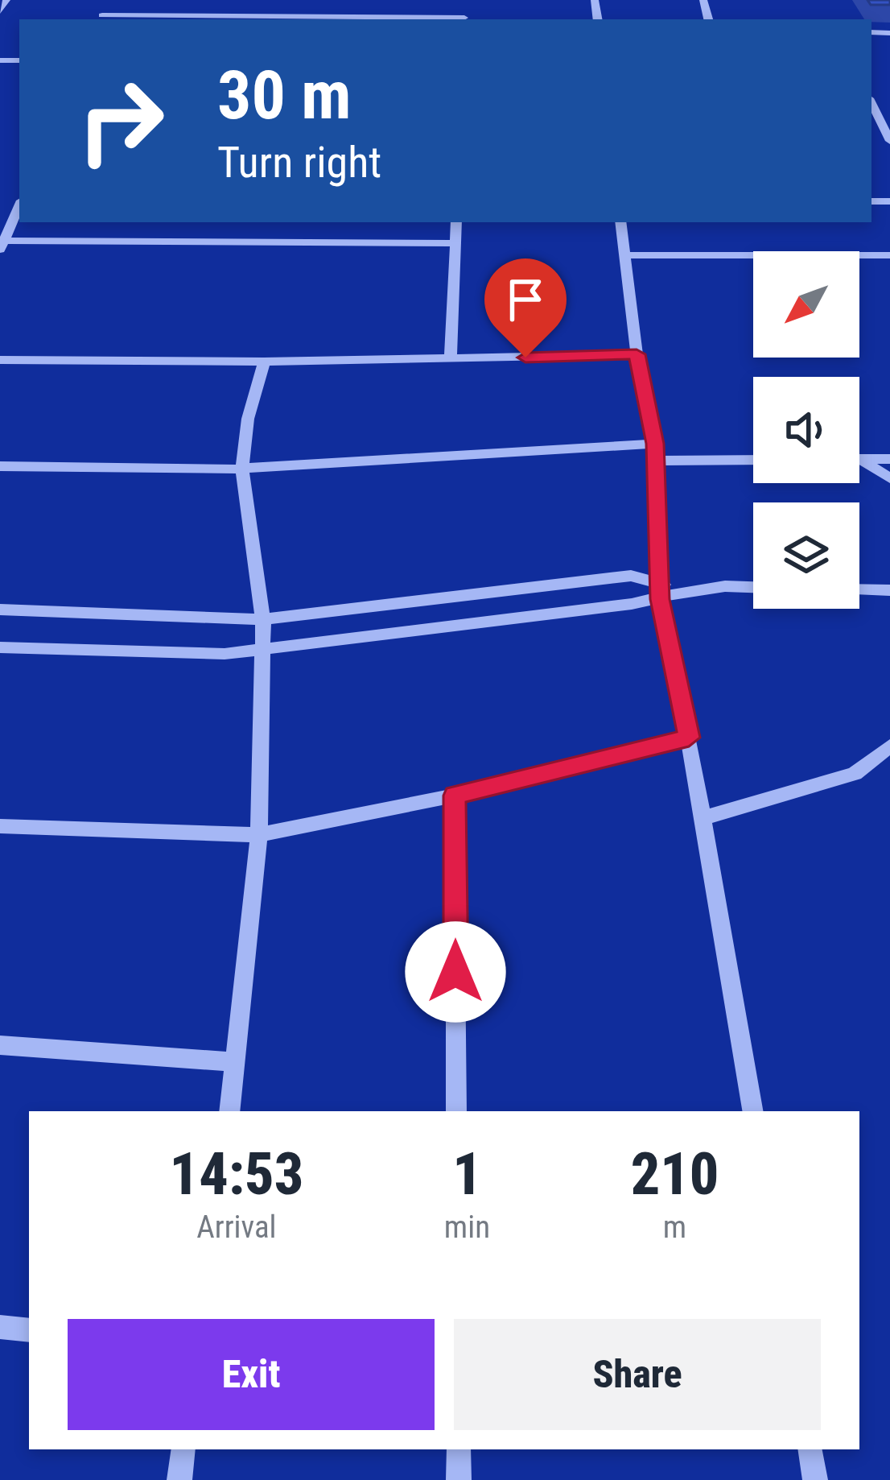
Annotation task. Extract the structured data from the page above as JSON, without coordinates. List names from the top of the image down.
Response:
{
  "north": "bottom left",
  "page": {
    "turn": ["30 m", "Turn right"],
    "eta": [
      "14:53",
      "Arrival",
      "1",
      "min",
      "210",
      "m"
    ],
    "buttons": ["Exit", "Share"]
  }
}
